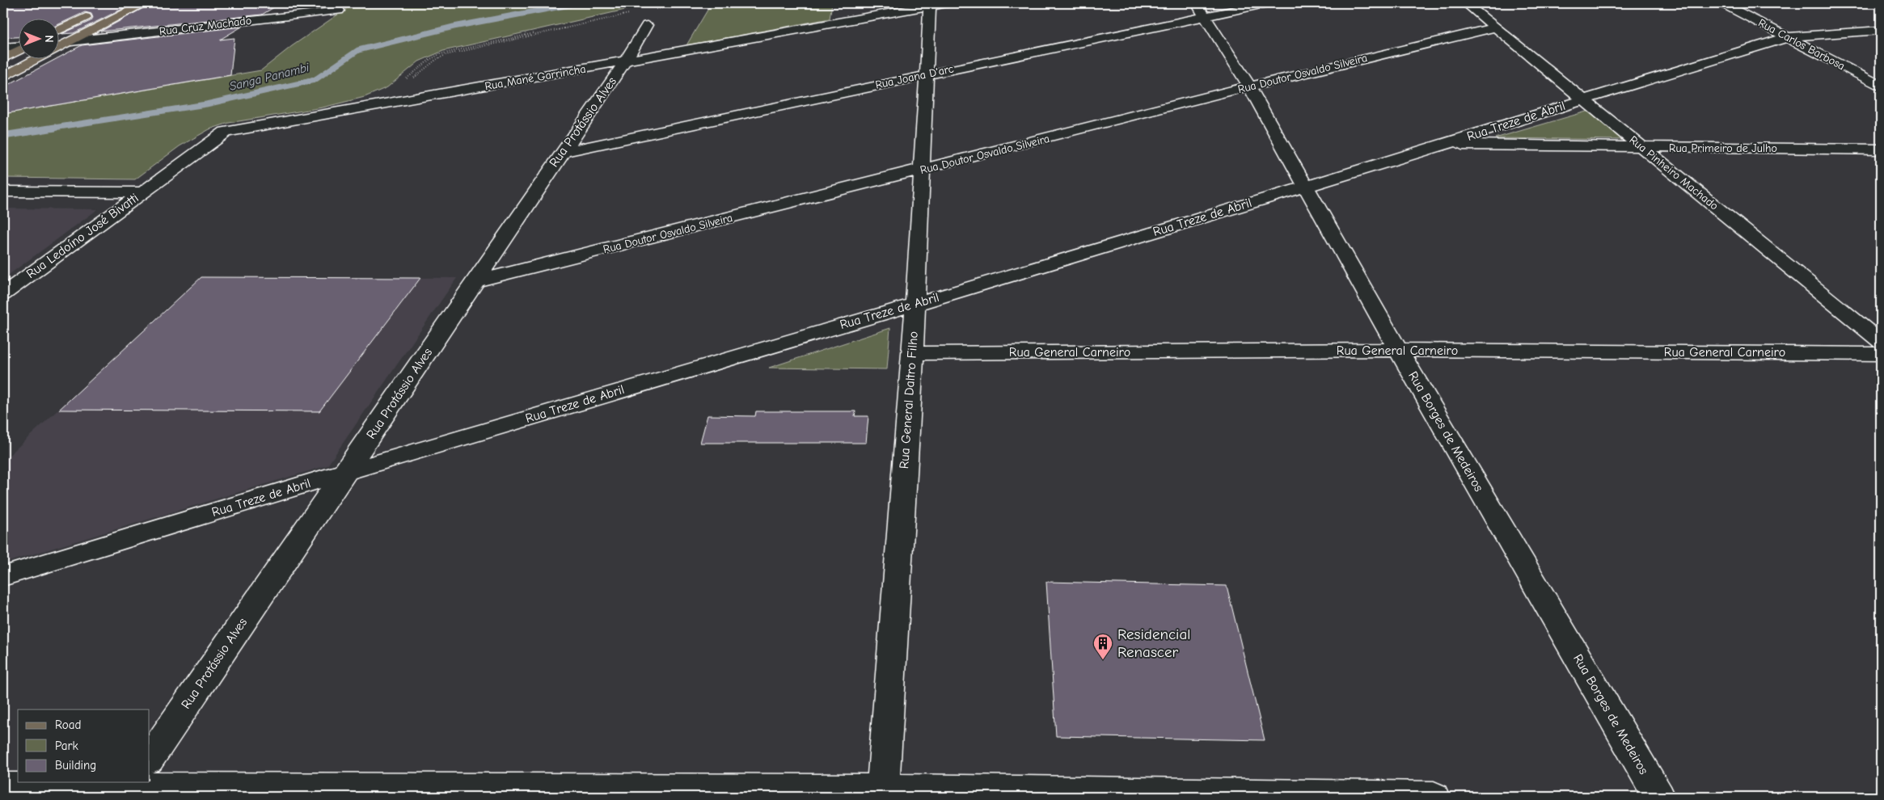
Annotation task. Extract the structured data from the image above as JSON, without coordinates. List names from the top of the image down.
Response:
{
  "streets": {
    "street": [
      "Rua Cruz Machado",
      "Rua Carlos Barbosa",
      "Rua Doutor Osvaldo Silveira",
      "Rua Joana D'arc",
      "Rua Mané Garrincha",
      "Rua Treze de Abril",
      "Rua Protássio Alves",
      "Rua Primeiro de Julho",
      "Rua Pinheiro Machado",
      "Rua Ledoíno José Bivatti",
      "Rua General Carneiro",
      "Rua General Daltro Filho",
      "Rua Borges de Medeiros"
    ]
  },
  "crossings": [
    ["Rua Carlos Barbosa", "Rua Treze de Abril"],
    ["Rua Doutor Osvaldo Silveira", "Rua Protássio Alves"],
    ["Rua Doutor Osvaldo Silveira", "Rua Pinheiro Machado"],
    ["Rua Doutor Osvaldo Silveira", "Rua General Daltro Filho"],
    ["Rua Doutor Osvaldo Silveira", "Rua Borges de Medeiros"],
    ["Rua Joana D'arc", "Rua Protássio Alves"],
    ["Rua Joana D'arc", "Rua General Daltro Filho"],
    ["Rua Joana D'arc", "Rua Borges de Medeiros"],
    ["Rua Mané Garrincha", "Rua Protássio Alves"],
    ["Rua Mané Garrincha", "Rua Ledoíno José Bivatti"],
    ["Rua Mané Garrincha", "Rua General Daltro Filho"],
    ["Rua Treze de Abril", "Rua Protássio Alves"],
    ["Rua Treze de Abril", "Rua Primeiro de Julho"],
    ["Rua Treze de Abril", "Rua Pinheiro Machado"],
    ["Rua Treze de Abril", "Rua General Daltro Filho"],
    ["Rua Treze de Abril", "Rua Borges de Medeiros"],
    ["Rua Primeiro de Julho", "Rua Pinheiro Machado"],
    ["Rua General Carneiro", "Rua General Daltro Filho"],
    ["Rua General Carneiro", "Rua Borges de Medeiros"]
  ],
  "water": ["Sanga Panambi"],
  "places": {
    "building": ["Residencial Renascer"]
  },
  "legend": ["Road", "Park", "Building"],
  "north": "right"
}
